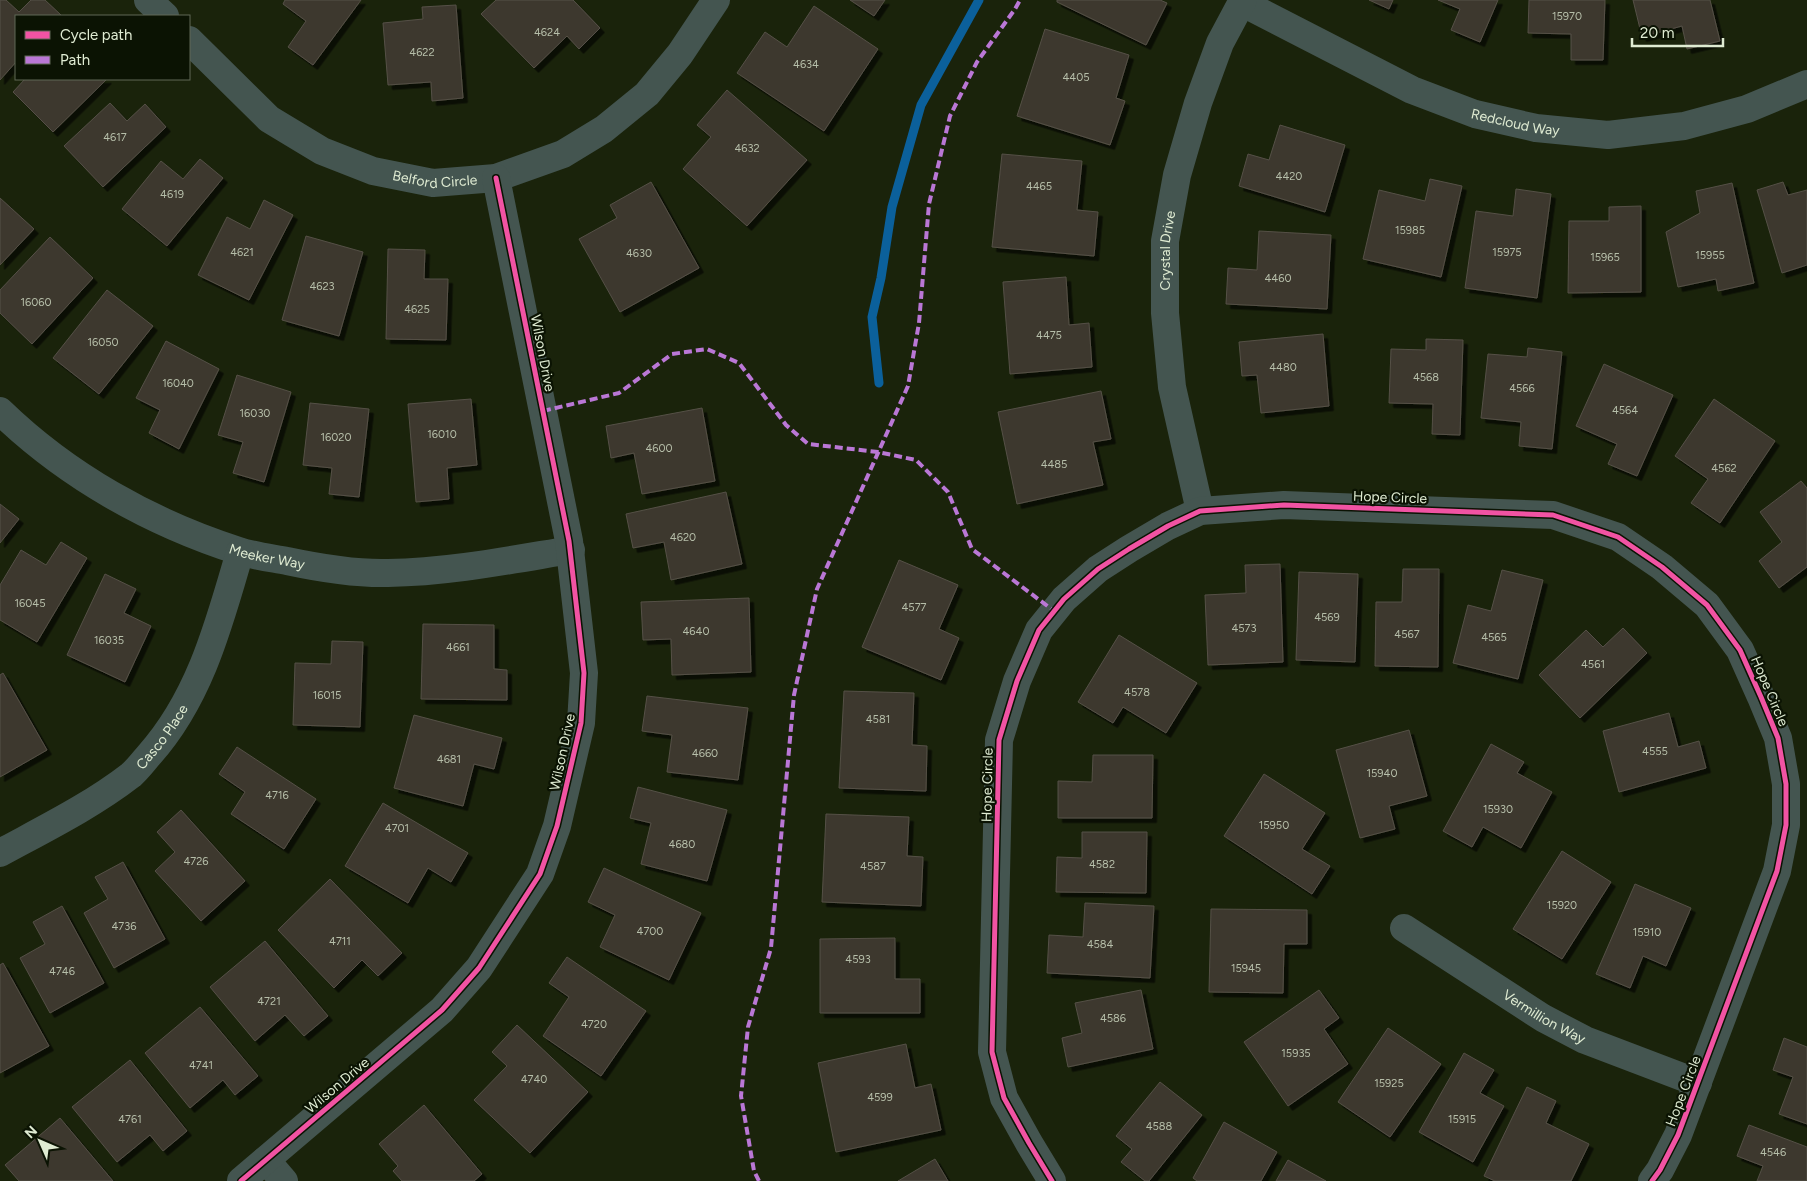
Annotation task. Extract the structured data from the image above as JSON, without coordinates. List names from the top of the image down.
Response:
{
  "streets": {
    "street": [
      "Redcloud Way",
      "Belford Circle",
      "Crystal Drive",
      "Wilson Drive",
      "Hope Circle",
      "Meeker Way",
      "Casco Place",
      "Vermillion Way"
    ]
  },
  "crossings": [
    ["Redcloud Way", "Crystal Drive"],
    ["Belford Circle", "Wilson Drive"],
    ["Crystal Drive", "Hope Circle"],
    ["Wilson Drive", "Meeker Way"],
    ["Hope Circle", "Vermillion Way"],
    ["Meeker Way", "Casco Place"]
  ],
  "house_numbers": [
    "15970",
    "4624",
    "4622",
    "4634",
    "4405",
    "4617",
    "4632",
    "4420",
    "4465",
    "4619",
    "15985",
    "4621",
    "15975",
    "4630",
    "15955",
    "15965",
    "4460",
    "4623",
    "16060",
    "4625",
    "4475",
    "16050",
    "4480",
    "4568",
    "16040",
    "4566",
    "4564",
    "16030",
    "16010",
    "16020",
    "4600",
    "4485",
    "4562",
    "4620",
    "16045",
    "4577",
    "4569",
    "4573",
    "4640",
    "4567",
    "4565",
    "16035",
    "4661",
    "4561",
    "4578",
    "16015",
    "4581",
    "4555",
    "4660",
    "4681",
    "15940",
    "4716",
    "15930",
    "15950",
    "4701",
    "4680",
    "4726",
    "4582",
    "4587",
    "15920",
    "4736",
    "4700",
    "15910",
    "4711",
    "4584",
    "4593",
    "15945",
    "4746",
    "4721",
    "4586",
    "4720",
    "15935",
    "4741",
    "4740",
    "15925",
    "4599",
    "4761",
    "15915",
    "4588",
    "4546"
  ],
  "legend": ["Cycle path", "Path"],
  "scale_bar": "20 m",
  "north": "top left"
}
